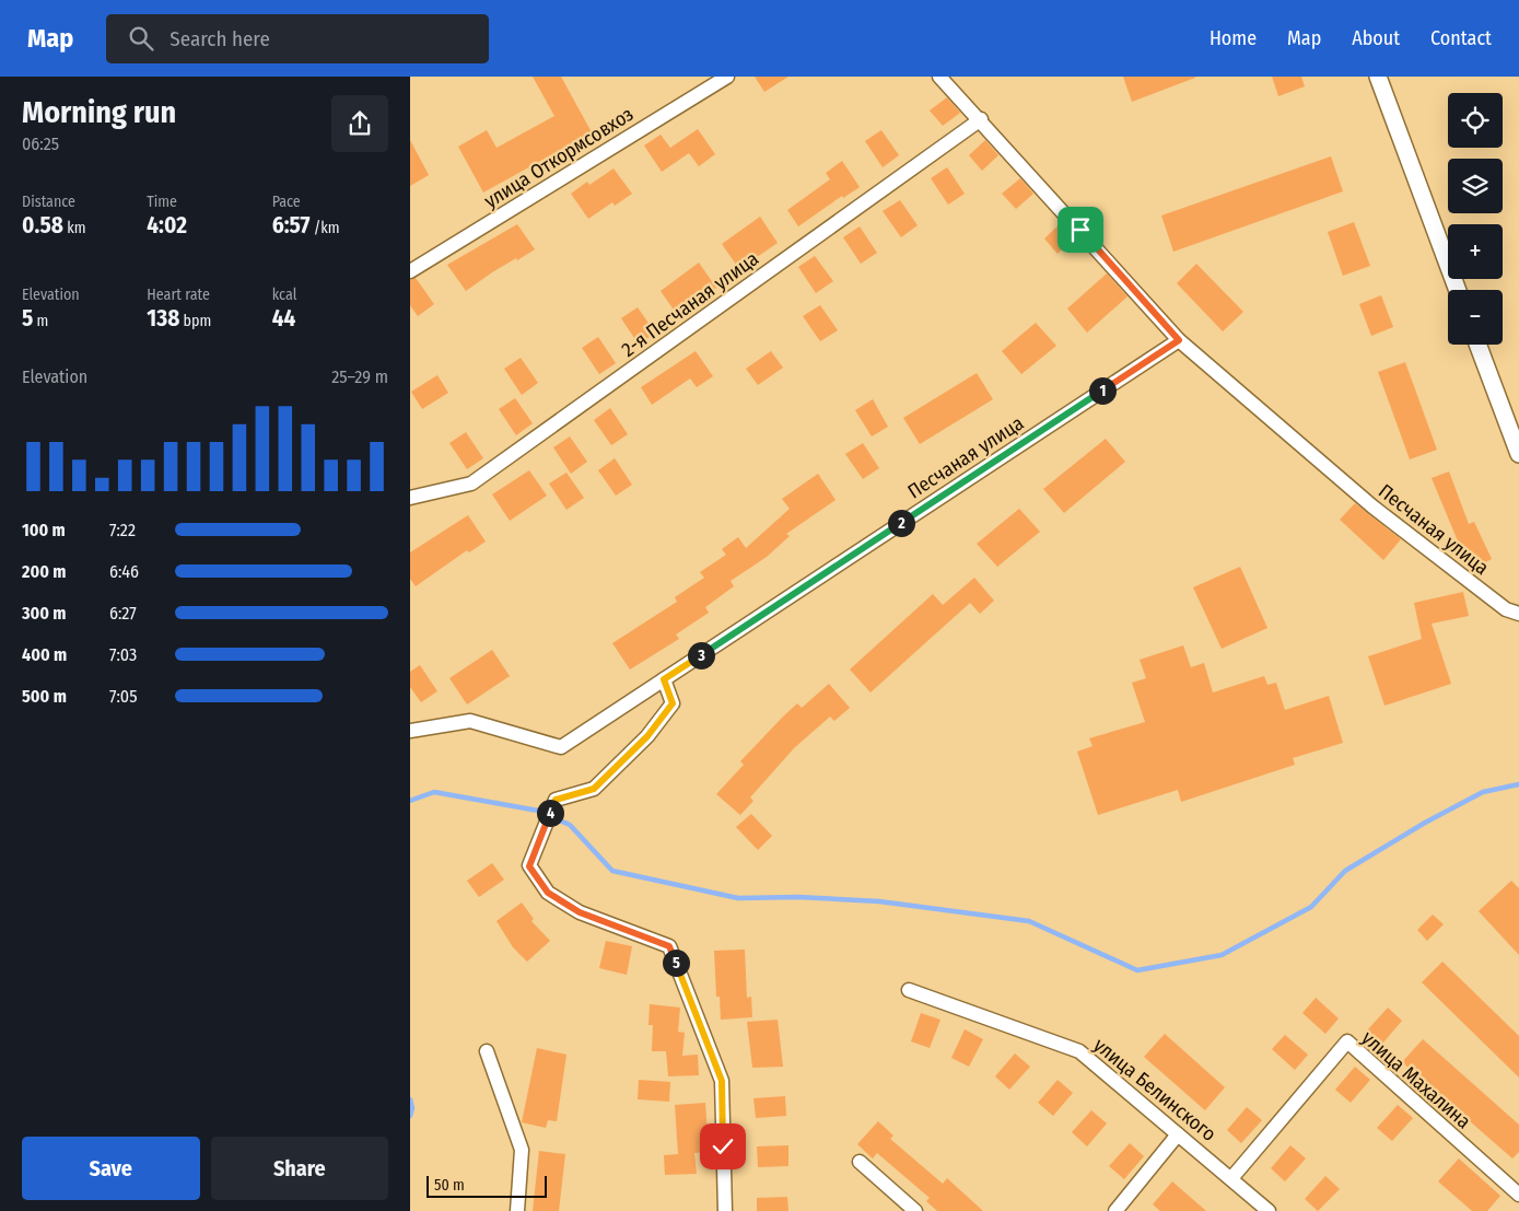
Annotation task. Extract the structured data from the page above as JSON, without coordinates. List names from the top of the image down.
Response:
{
  "streets": {
    "street": [
      "улица Откормсовхоз",
      "2-я Песчаная улица",
      "Песчаная улица",
      "улица Махалина",
      "улица Белинского"
    ]
  },
  "crossings": [
    ["2-я Песчаная улица", "Песчаная улица"],
    ["улица Махалина", "улица Белинского"]
  ],
  "scale_bar": "50 m",
  "page": {
    "header": "Map",
    "search": "Search here",
    "nav": [
      "Home",
      "Map",
      "About",
      "Contact"
    ],
    "heading": ["Morning run", "06:25"],
    "map_buttons": ["+", "−"],
    "stats": [
      ["Distance", "0.58 km"],
      ["Time", "4:02"],
      ["Pace", "6:57 /km"],
      ["Elevation", "5 m"],
      ["Heart rate", "138 bpm"],
      ["kcal", "44"]
    ],
    "chart": ["Elevation", "25–29 m"],
    "pins": [
      "1",
      "2",
      "3",
      "4",
      "5"
    ],
    "list": [
      {
        "name": "100 m",
        "note": "7:22"
      },
      {
        "name": "200 m",
        "note": "6:46"
      },
      {
        "name": "300 m",
        "note": "6:27"
      },
      {
        "name": "400 m",
        "note": "7:03"
      },
      {
        "name": "500 m",
        "note": "7:05"
      }
    ],
    "buttons": ["Save", "Share"],
    "scale": "50 m"
  }
}
